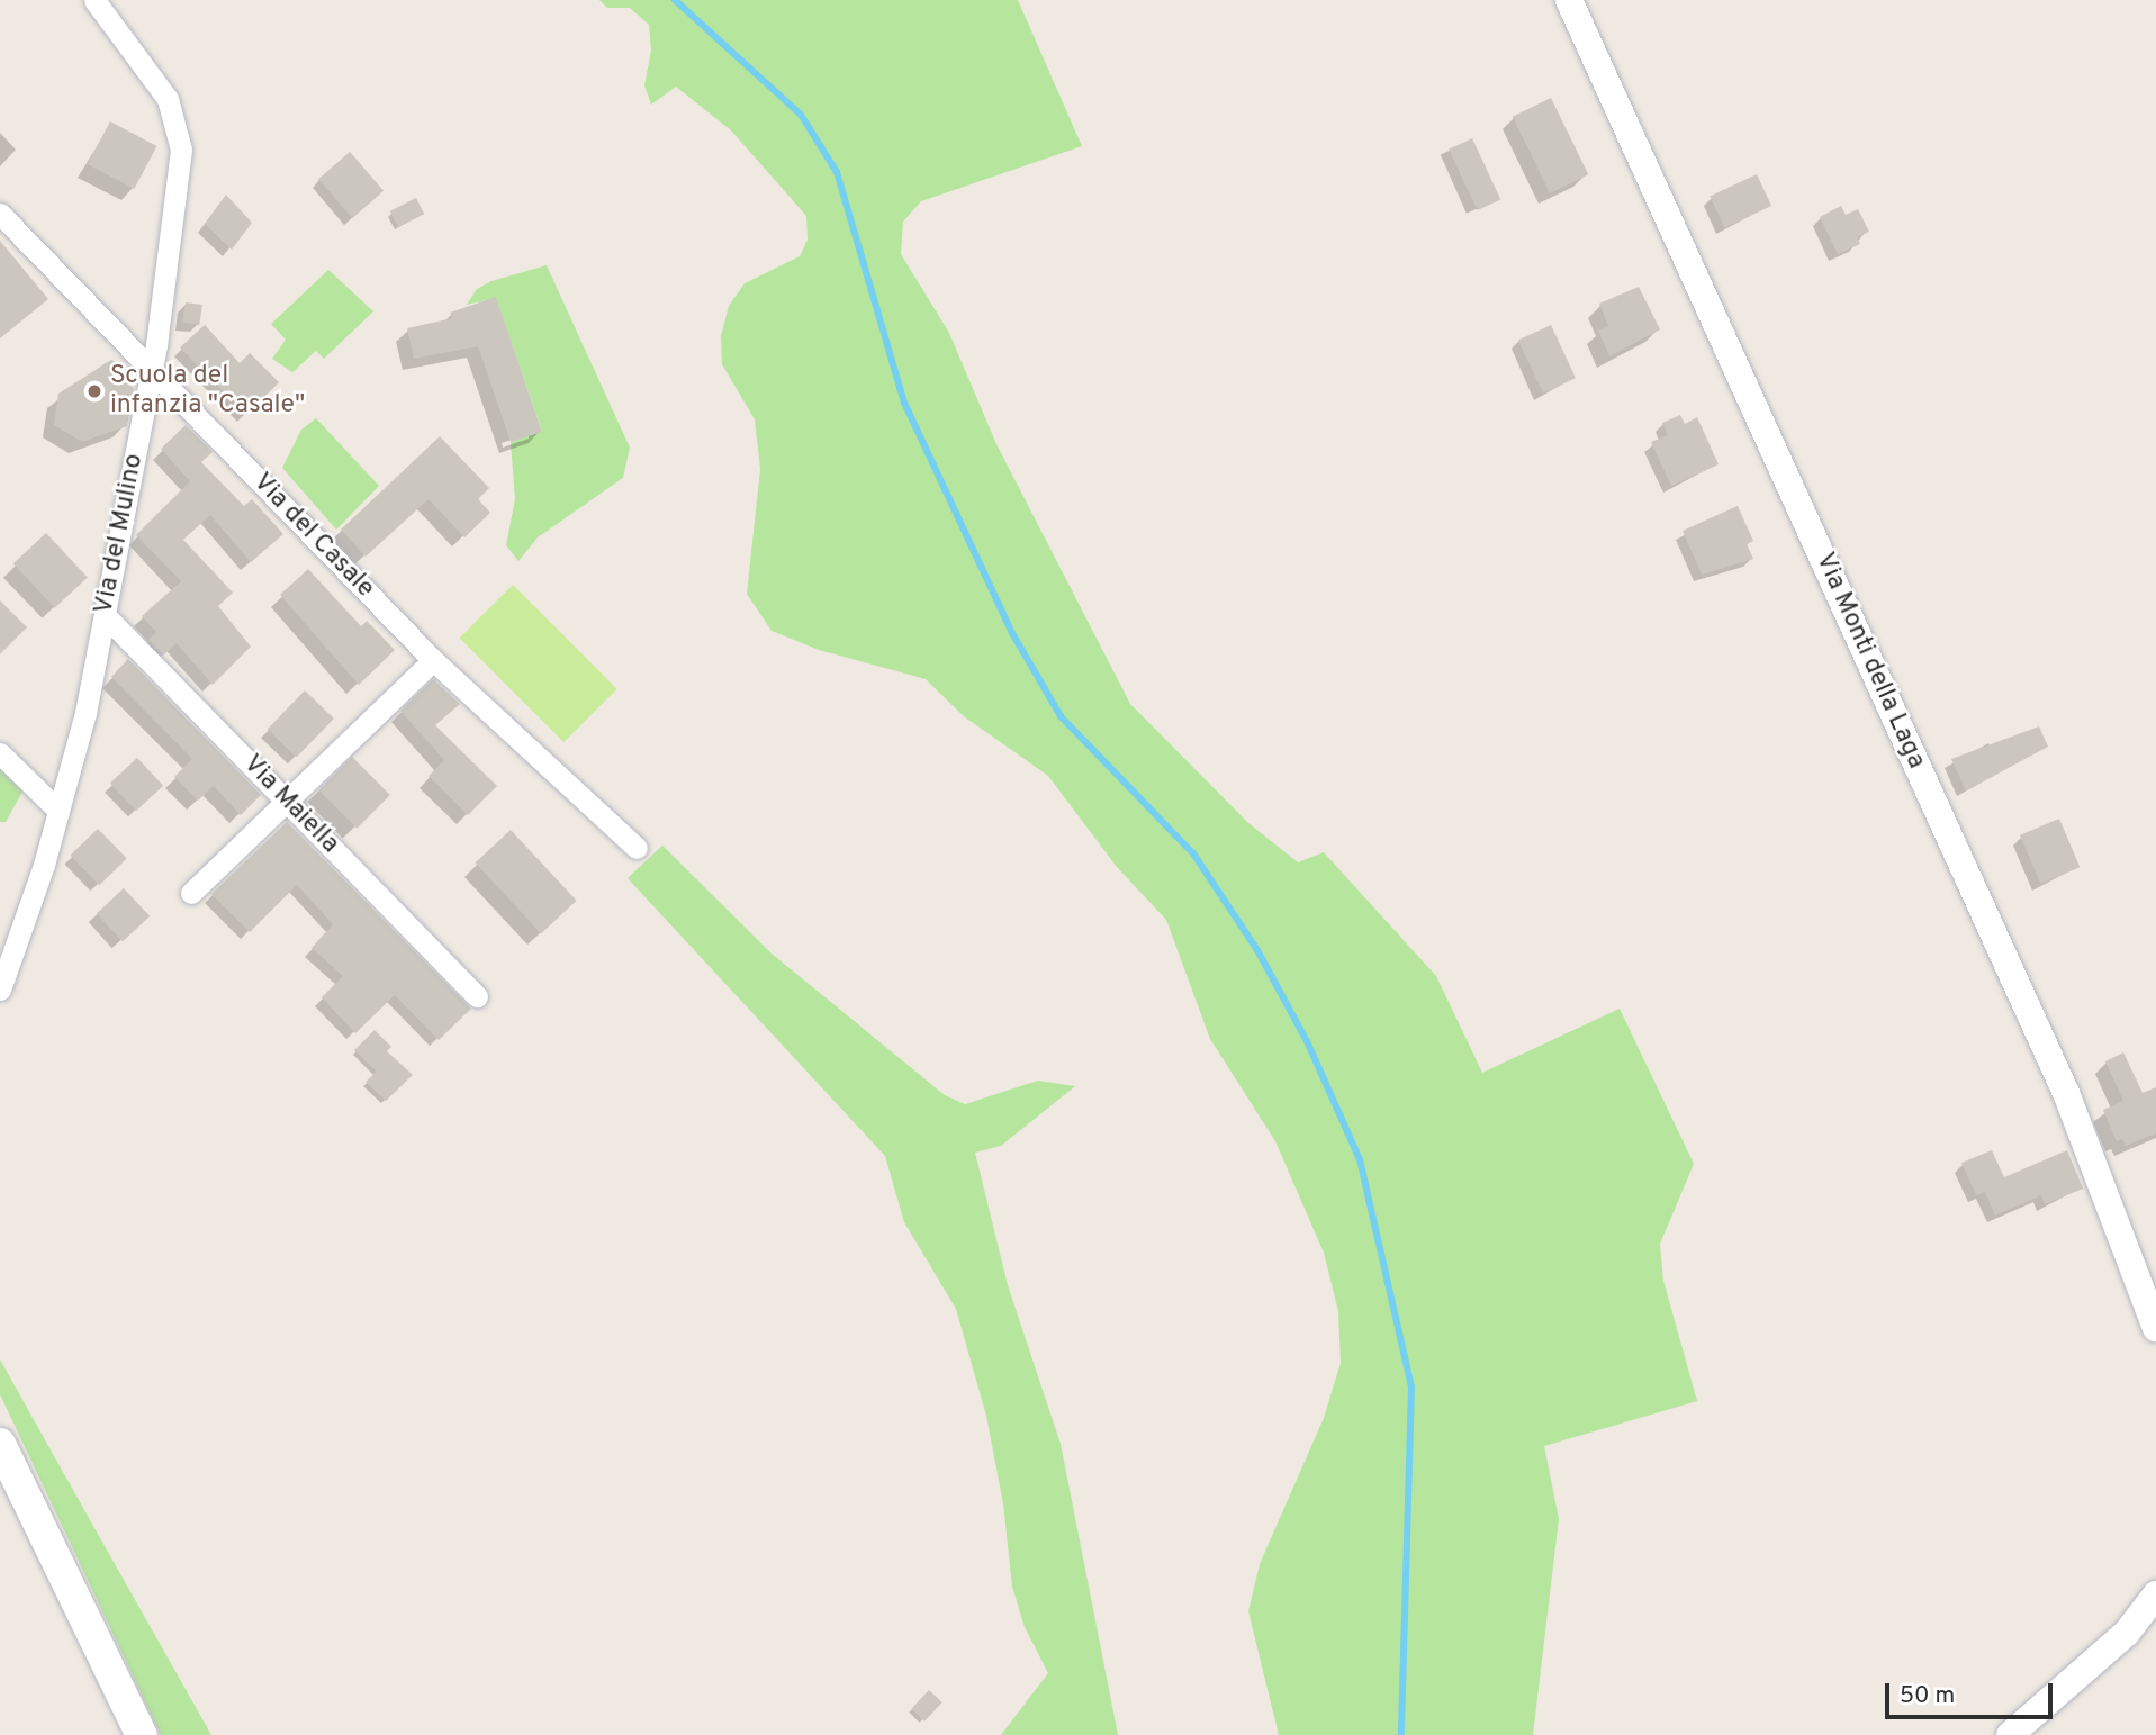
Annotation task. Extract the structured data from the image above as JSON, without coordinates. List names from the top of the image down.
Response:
{
  "streets": {
    "street": [
      "Via del Mulino",
      "Via del Casale",
      "Via Monti della Laga",
      "Via Maiella"
    ]
  },
  "crossings": [
    ["Via del Mulino", "Via del Casale"],
    ["Via del Mulino", "Via Maiella"]
  ],
  "places": ["Scuola del infanzia \"Casale\""],
  "scale_bar": "50 m"
}
